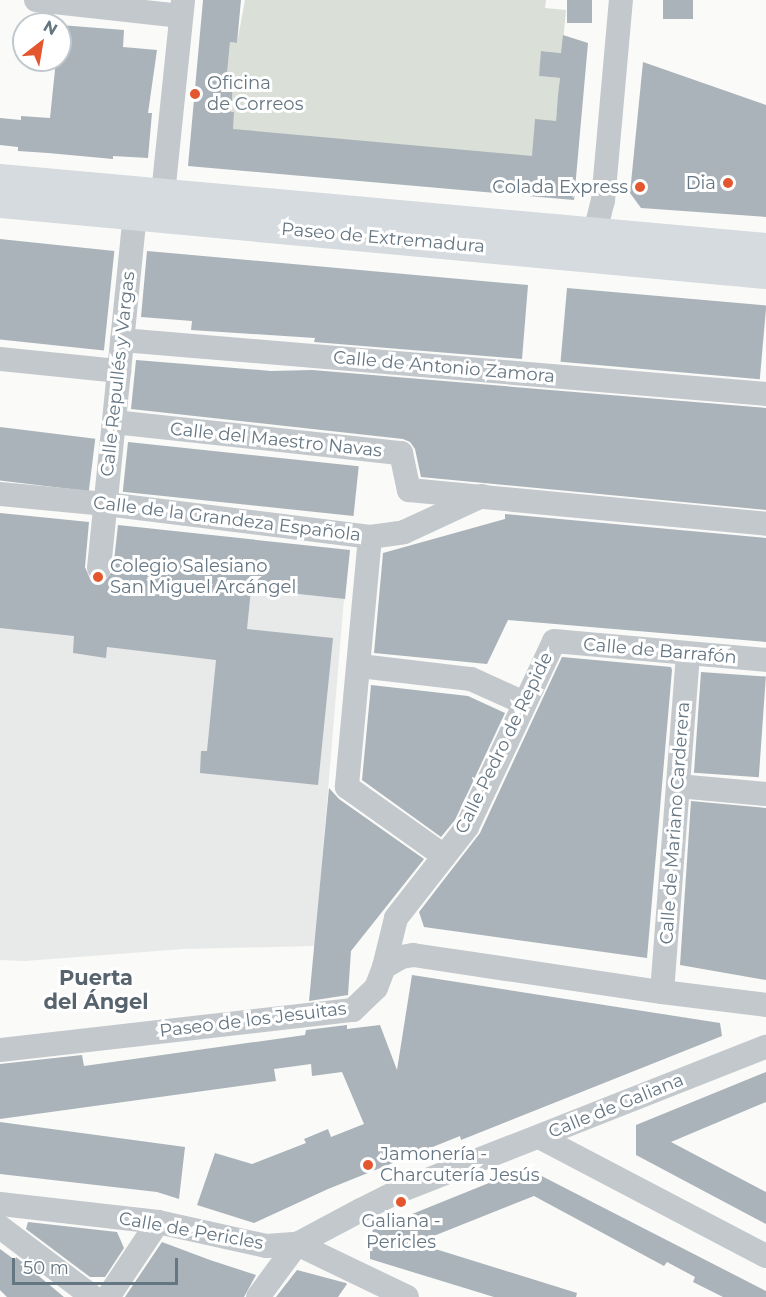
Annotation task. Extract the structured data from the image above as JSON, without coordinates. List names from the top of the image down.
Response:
{
  "streets": {
    "main road": ["Paseo de Extremadura"],
    "street": [
      "Calle de Antonio Zamora",
      "Calle Repullés y Vargas",
      "Calle del Maestro Navas",
      "Calle de la Grandeza Española",
      "Calle de Barrafón",
      "Calle Pedro de Repide",
      "Calle de Mariano Carderera",
      "Paseo de los Jesuitas",
      "Calle de Galiana",
      "Calle de Pericles"
    ]
  },
  "crossings": [
    ["Paseo de Extremadura", "Calle Repullés y Vargas"],
    ["Calle de Antonio Zamora", "Calle Repullés y Vargas"],
    ["Calle Repullés y Vargas", "Calle del Maestro Navas"],
    ["Calle Repullés y Vargas", "Calle de la Grandeza Española"],
    ["Calle del Maestro Navas", "Calle de la Grandeza Española"],
    ["Calle de Barrafón", "Calle Pedro de Repide"],
    ["Calle de Barrafón", "Calle de Mariano Carderera"],
    ["Calle Pedro de Repide", "Paseo de los Jesuitas"],
    ["Calle de Galiana", "Calle de Pericles"]
  ],
  "districts": ["Puerta del Ángel"],
  "places": [
    "Oficina de Correos",
    "Dia",
    "Colada Express",
    "Colegio Salesiano San Miguel Arcángel",
    "Jamonería - Charcutería Jesús",
    "Galiana - Pericles"
  ],
  "scale_bar": "50 m",
  "north": "top right"
}
